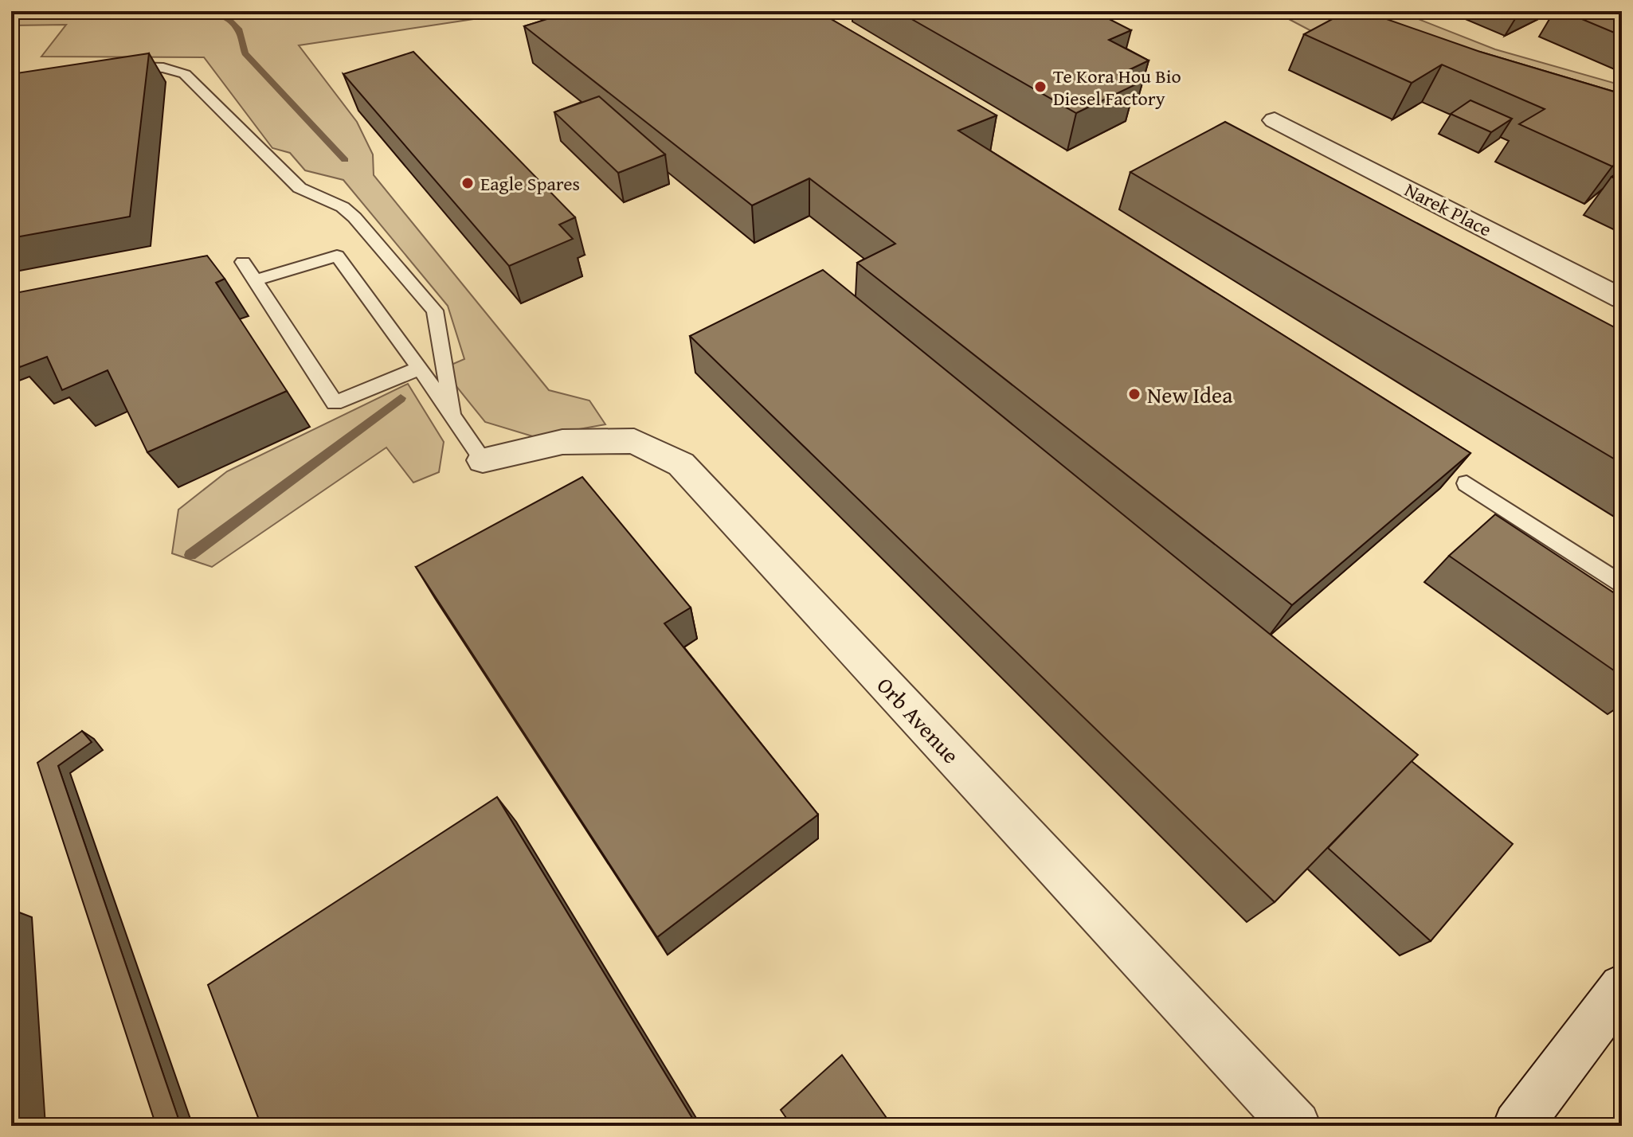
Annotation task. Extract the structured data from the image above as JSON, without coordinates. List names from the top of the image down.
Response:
{
  "streets": {
    "street": ["Narek Place", "Orb Avenue"]
  },
  "places": ["Te Kora Hou Bio Diesel Factory", "Eagle Spares", "New Idea"]
}
